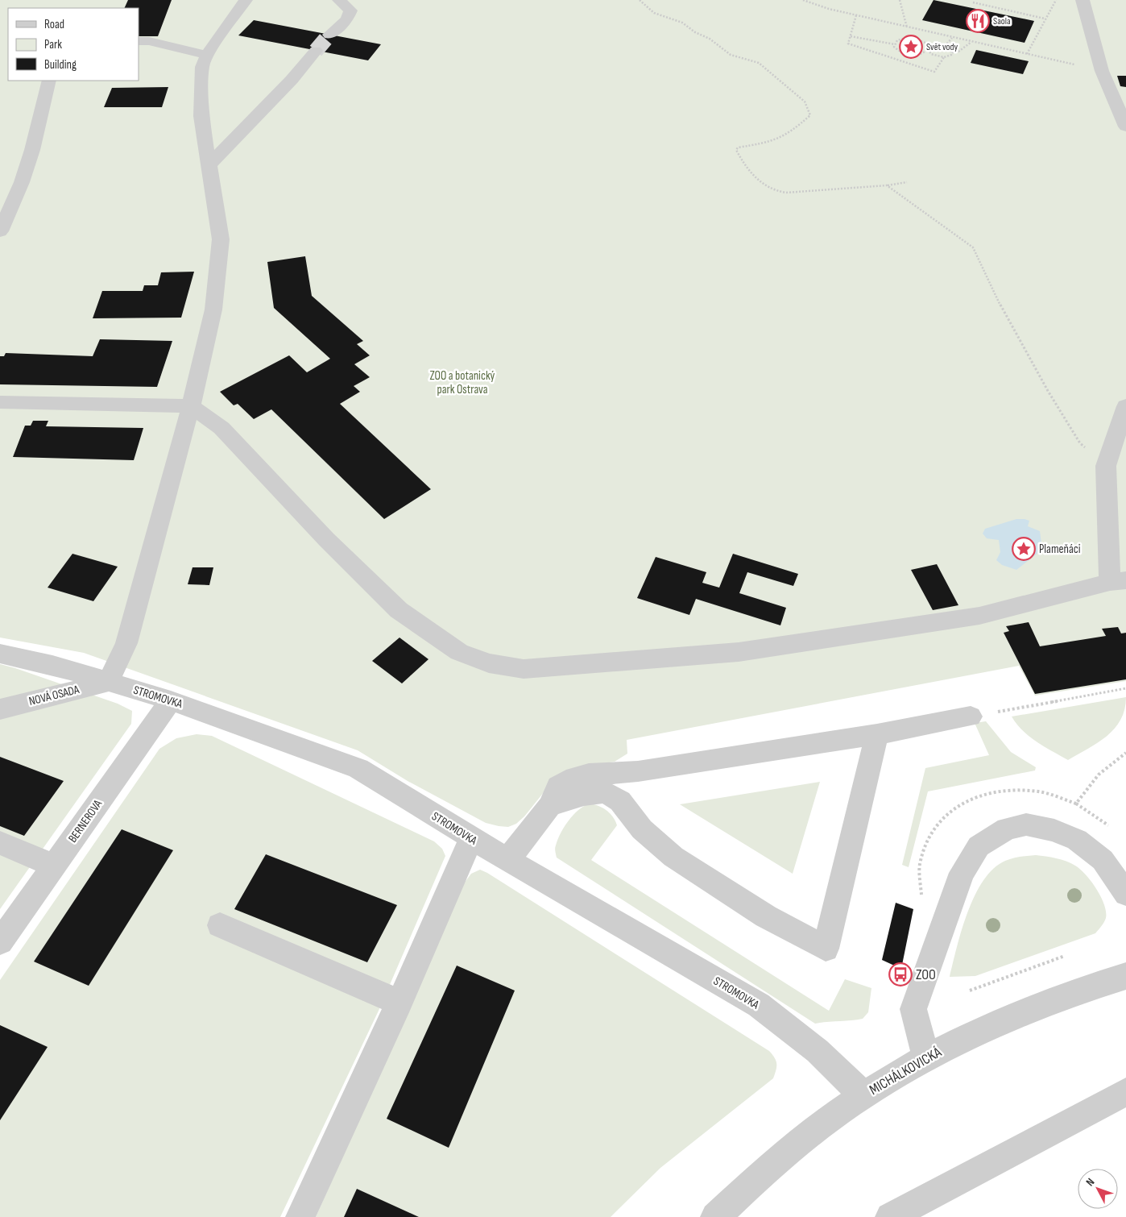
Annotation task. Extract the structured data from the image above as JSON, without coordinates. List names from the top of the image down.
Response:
{
  "streets": {
    "street": [
      "NOVÁ OSADA",
      "STROMOVKA",
      "BERNEROVA",
      "MICHÁLKOVICKÁ"
    ]
  },
  "crossings": [
    ["NOVÁ OSADA", "STROMOVKA"],
    ["STROMOVKA", "BERNEROVA"],
    ["STROMOVKA", "MICHÁLKOVICKÁ"]
  ],
  "parks": ["ZOO a botanický park Ostrava"],
  "places": {
    "restaurant": ["Saola"],
    "place": ["Svět vody", "Plameňáci"],
    "bus stop": ["ZOO"]
  },
  "legend": ["Road", "Park", "Building"],
  "north": "top left"
}
